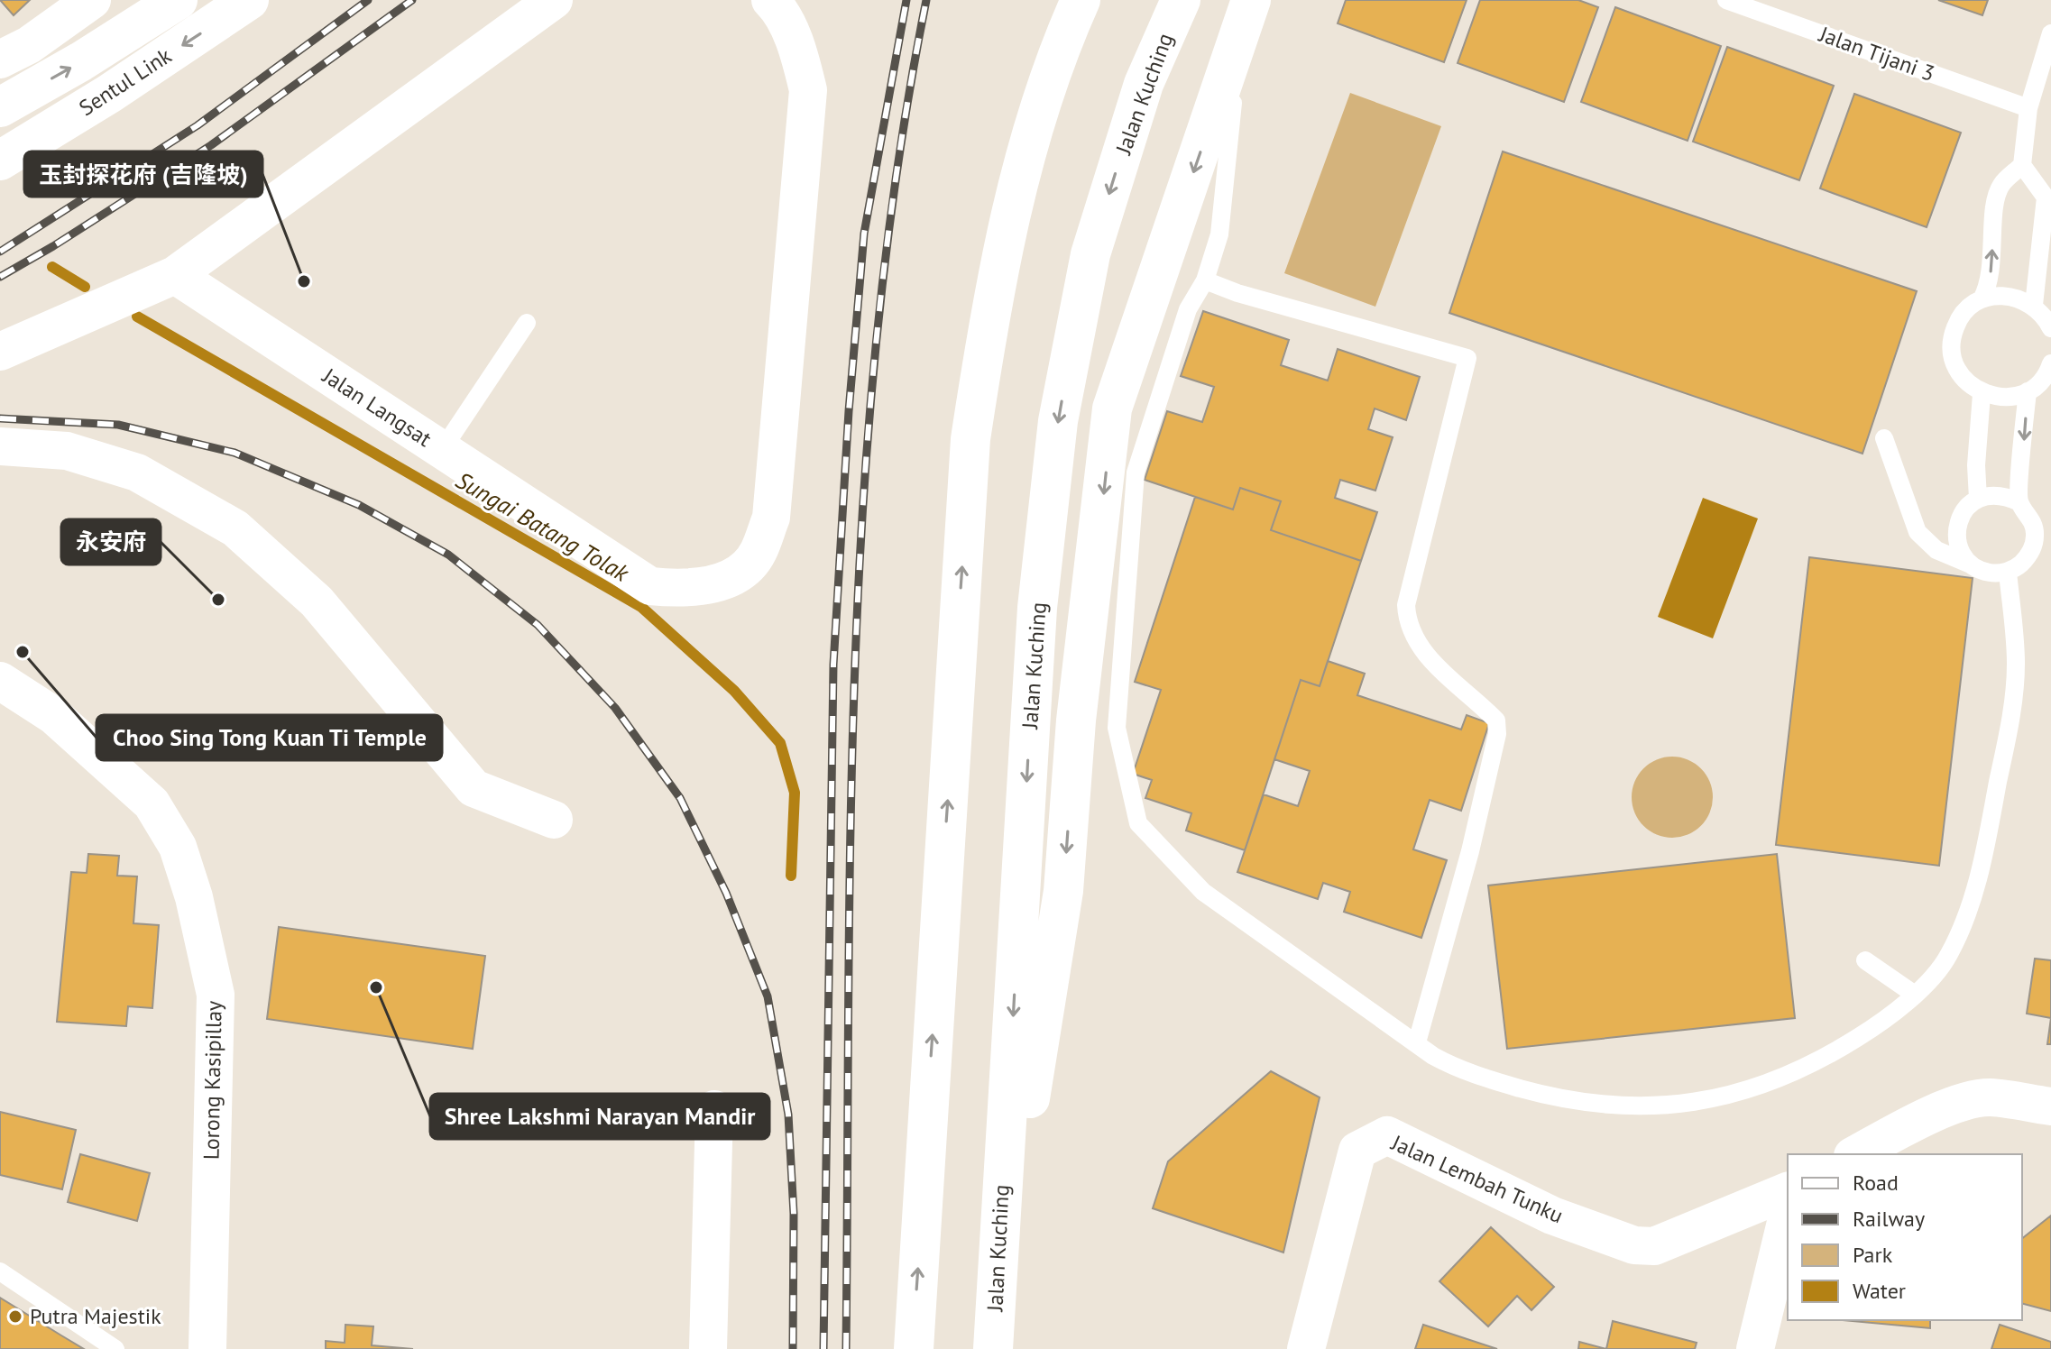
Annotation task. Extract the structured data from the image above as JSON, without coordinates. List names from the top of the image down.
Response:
{
  "streets": {
    "main road": ["Sentul Link", "Jalan Kuching"],
    "street": ["Jalan Langsat", "Lorong Kasipillay", "Jalan Lembah Tunku"],
    "lane": ["Jalan Tijani 3"]
  },
  "water": ["Sungai Batang Tolak"],
  "places": [
    "玉封探花府 (吉隆坡)",
    "永安府",
    "Choo Sing Tong Kuan Ti Temple",
    "Shree Lakshmi Narayan Mandir",
    "Putra Majestik"
  ],
  "legend": [
    "Road",
    "Railway",
    "Park",
    "Water"
  ]
}
